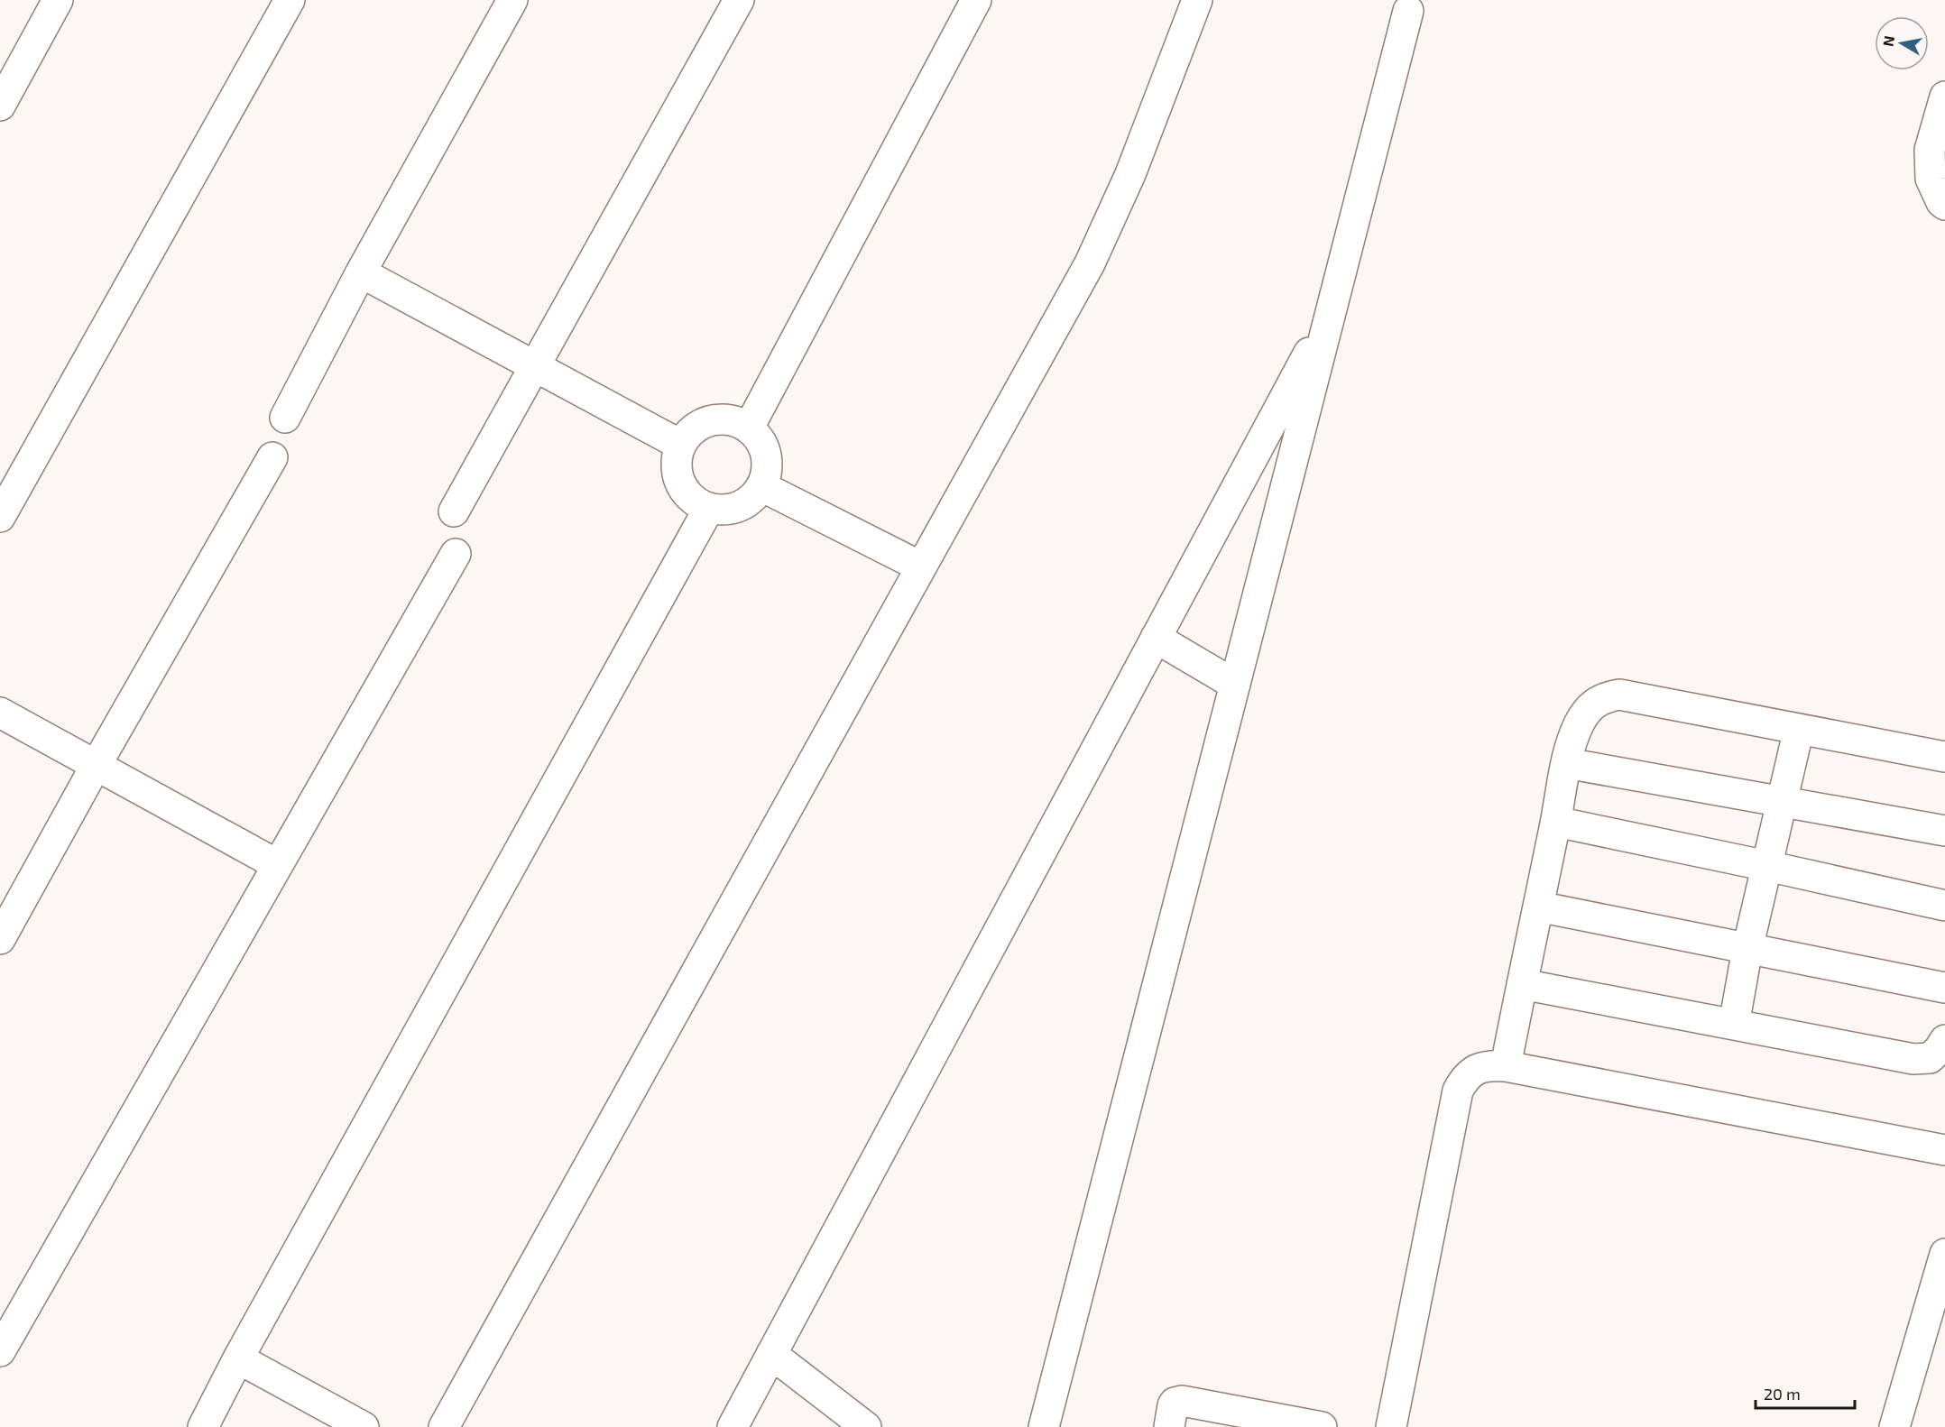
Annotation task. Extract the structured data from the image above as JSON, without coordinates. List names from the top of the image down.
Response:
{
  "scale_bar": "20 m",
  "north": "left"
}
